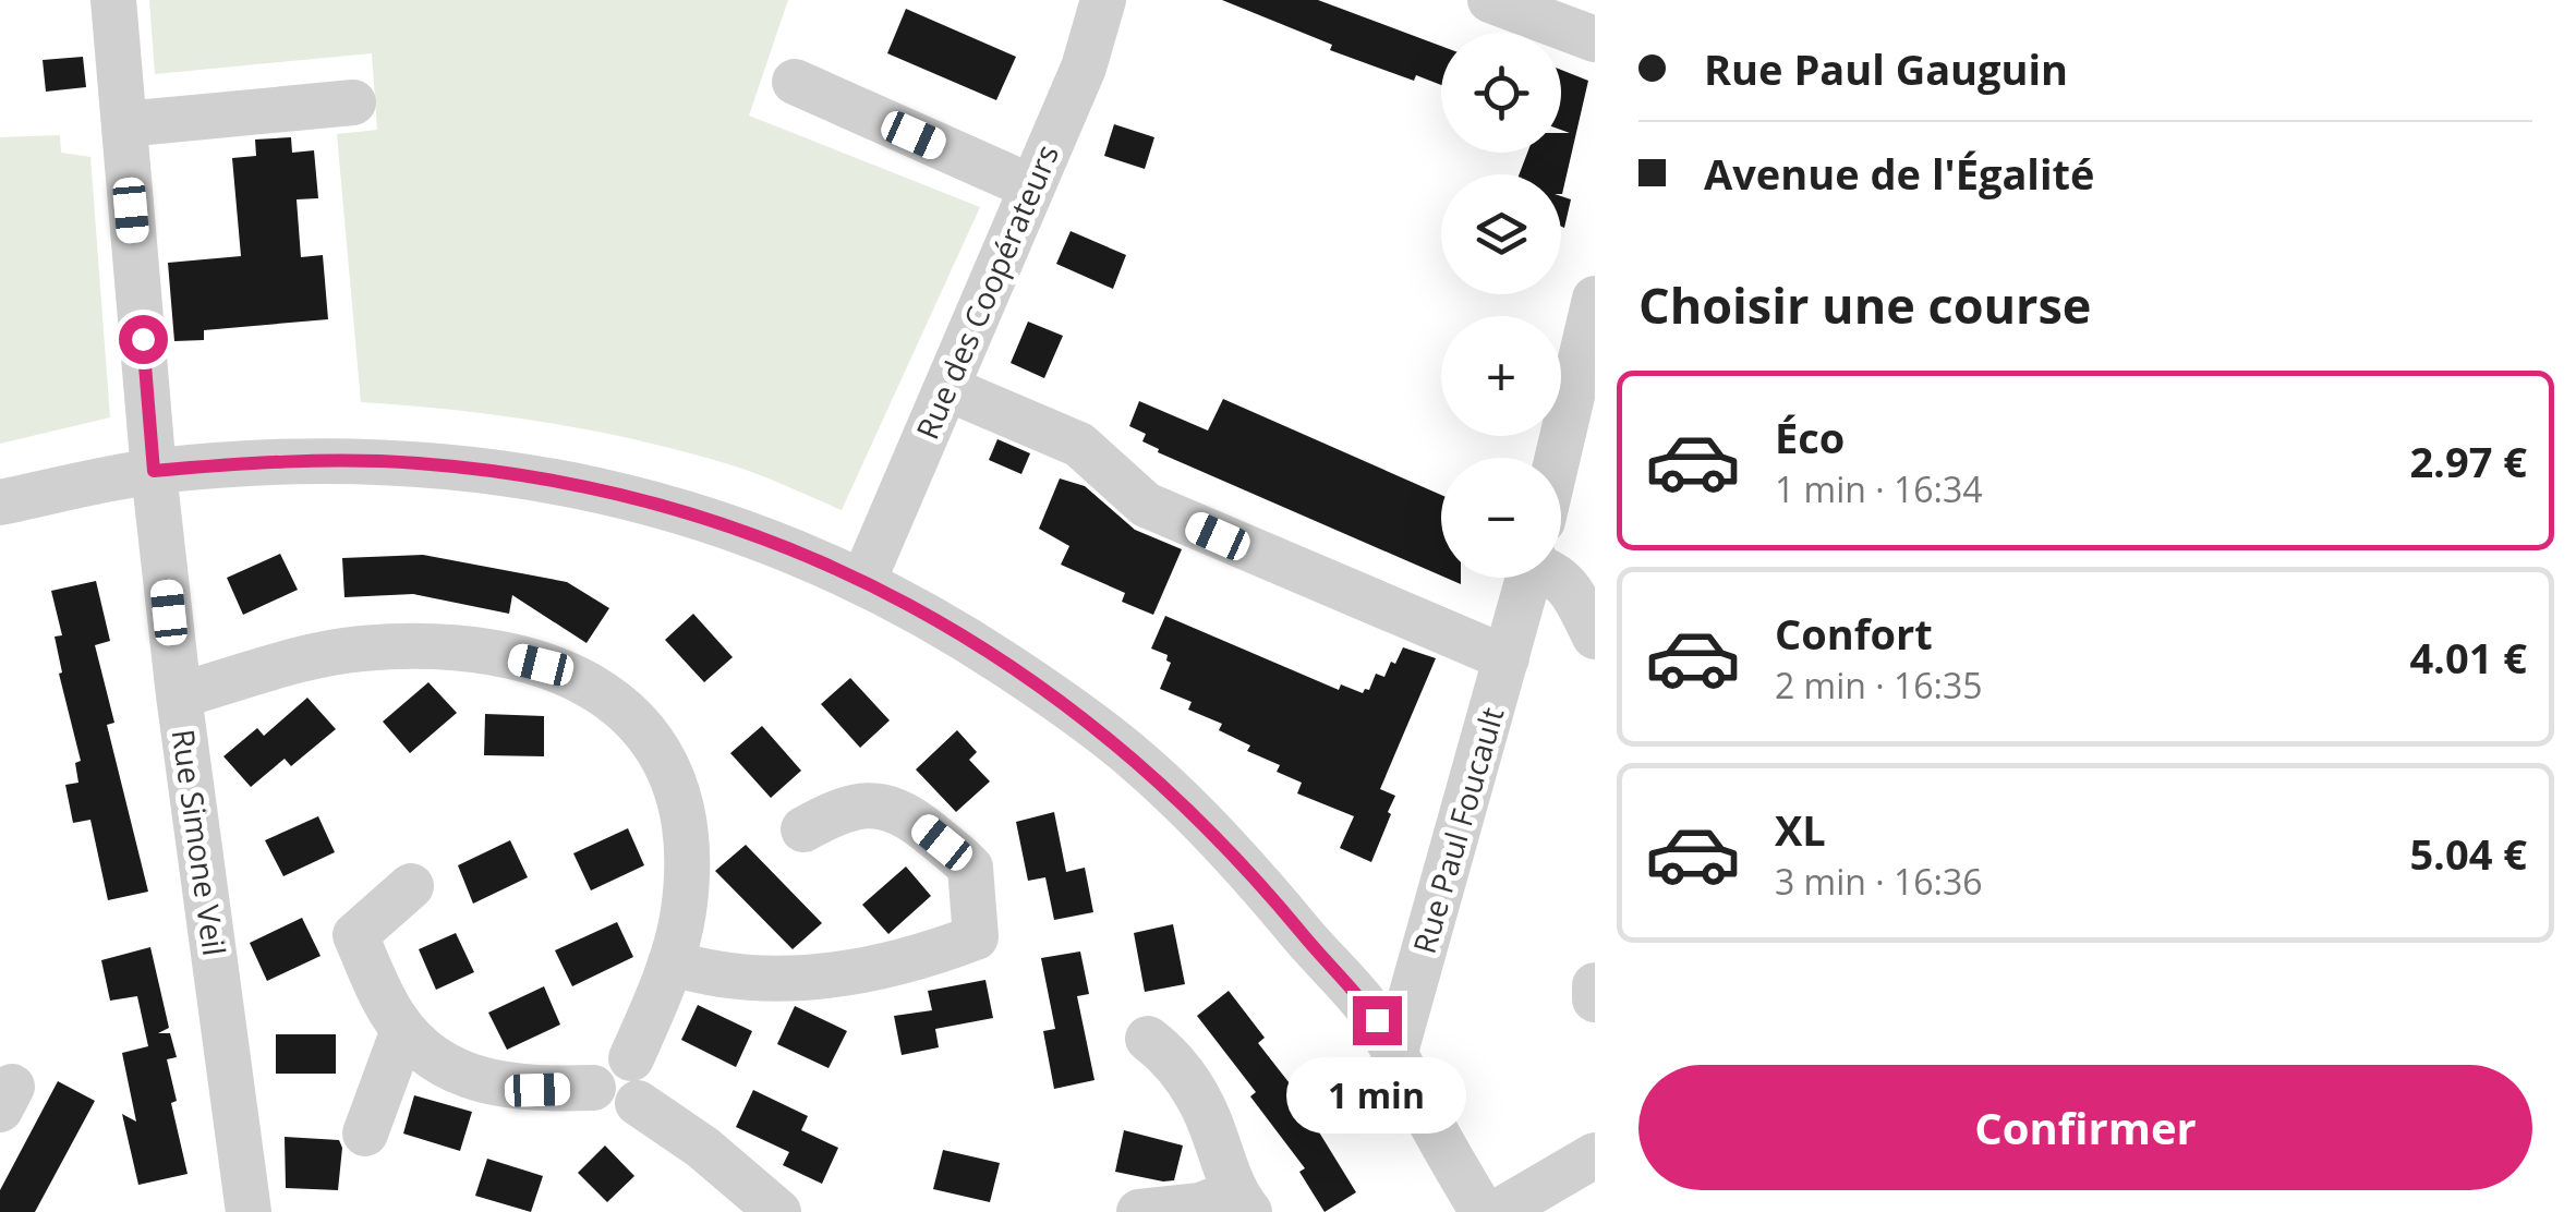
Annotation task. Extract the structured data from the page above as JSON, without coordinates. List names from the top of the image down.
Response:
{
  "streets": {
    "street": ["Rue des Coopérateurs", "Rue Paul Foucault", "Rue Simone Veil"]
  },
  "page": {
    "banner": ["Rue Paul Gauguin", "Avenue de l'Égalité"],
    "map_buttons": ["+", "−"],
    "heading": "Choisir une course",
    "list": [
      {
        "name": "Éco",
        "note": "1 min · 16:34",
        "value": "2.97 €"
      },
      {
        "name": "Confort",
        "note": "2 min · 16:35",
        "value": "4.01 €"
      },
      {
        "name": "XL",
        "note": "3 min · 16:36",
        "value": "5.04 €"
      }
    ],
    "buttons": "Confirmer",
    "bubble": "1 min"
  }
}
